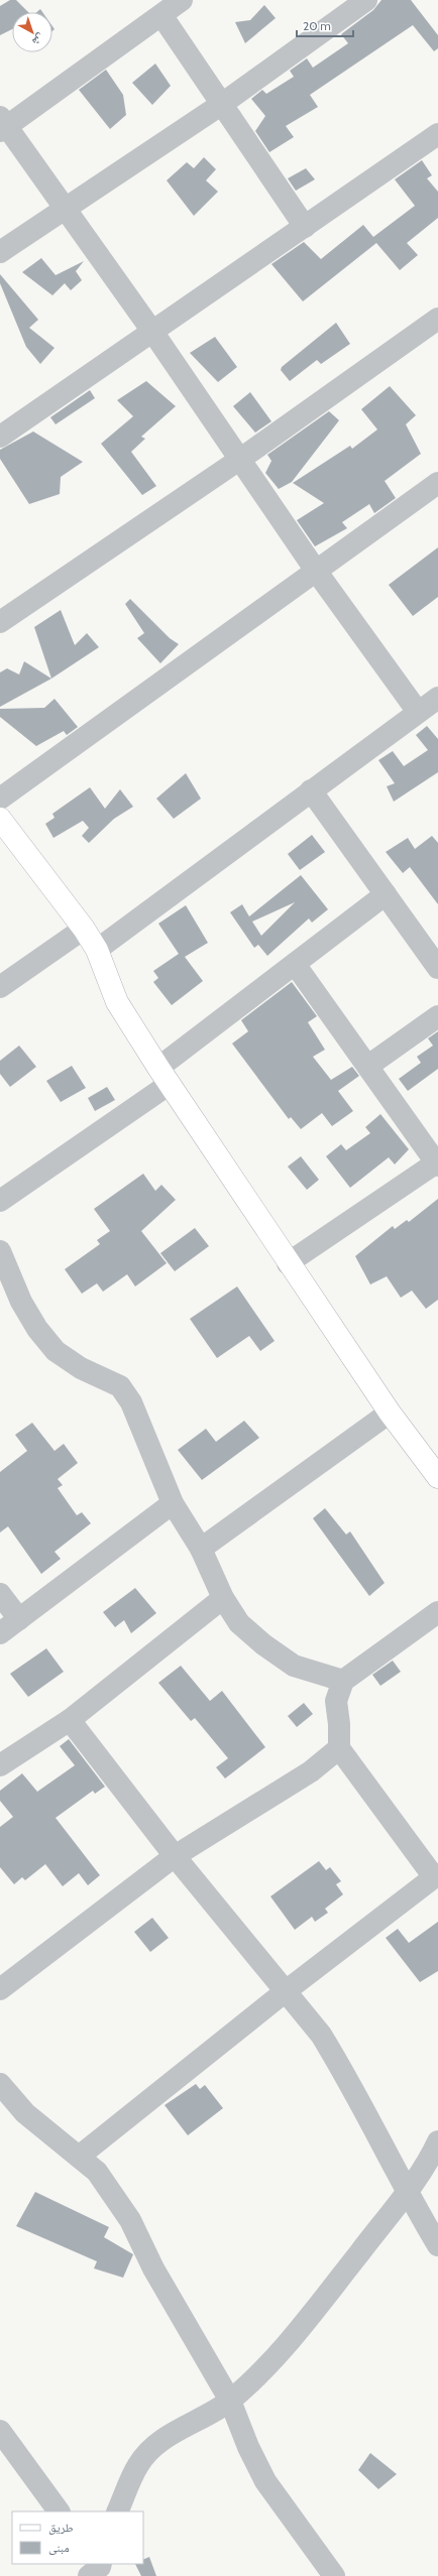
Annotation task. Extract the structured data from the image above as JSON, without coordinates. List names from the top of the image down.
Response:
{
  "legend": ["طريق", "مبنى"],
  "scale_bar": "20 m",
  "north": "bottom right"
}
